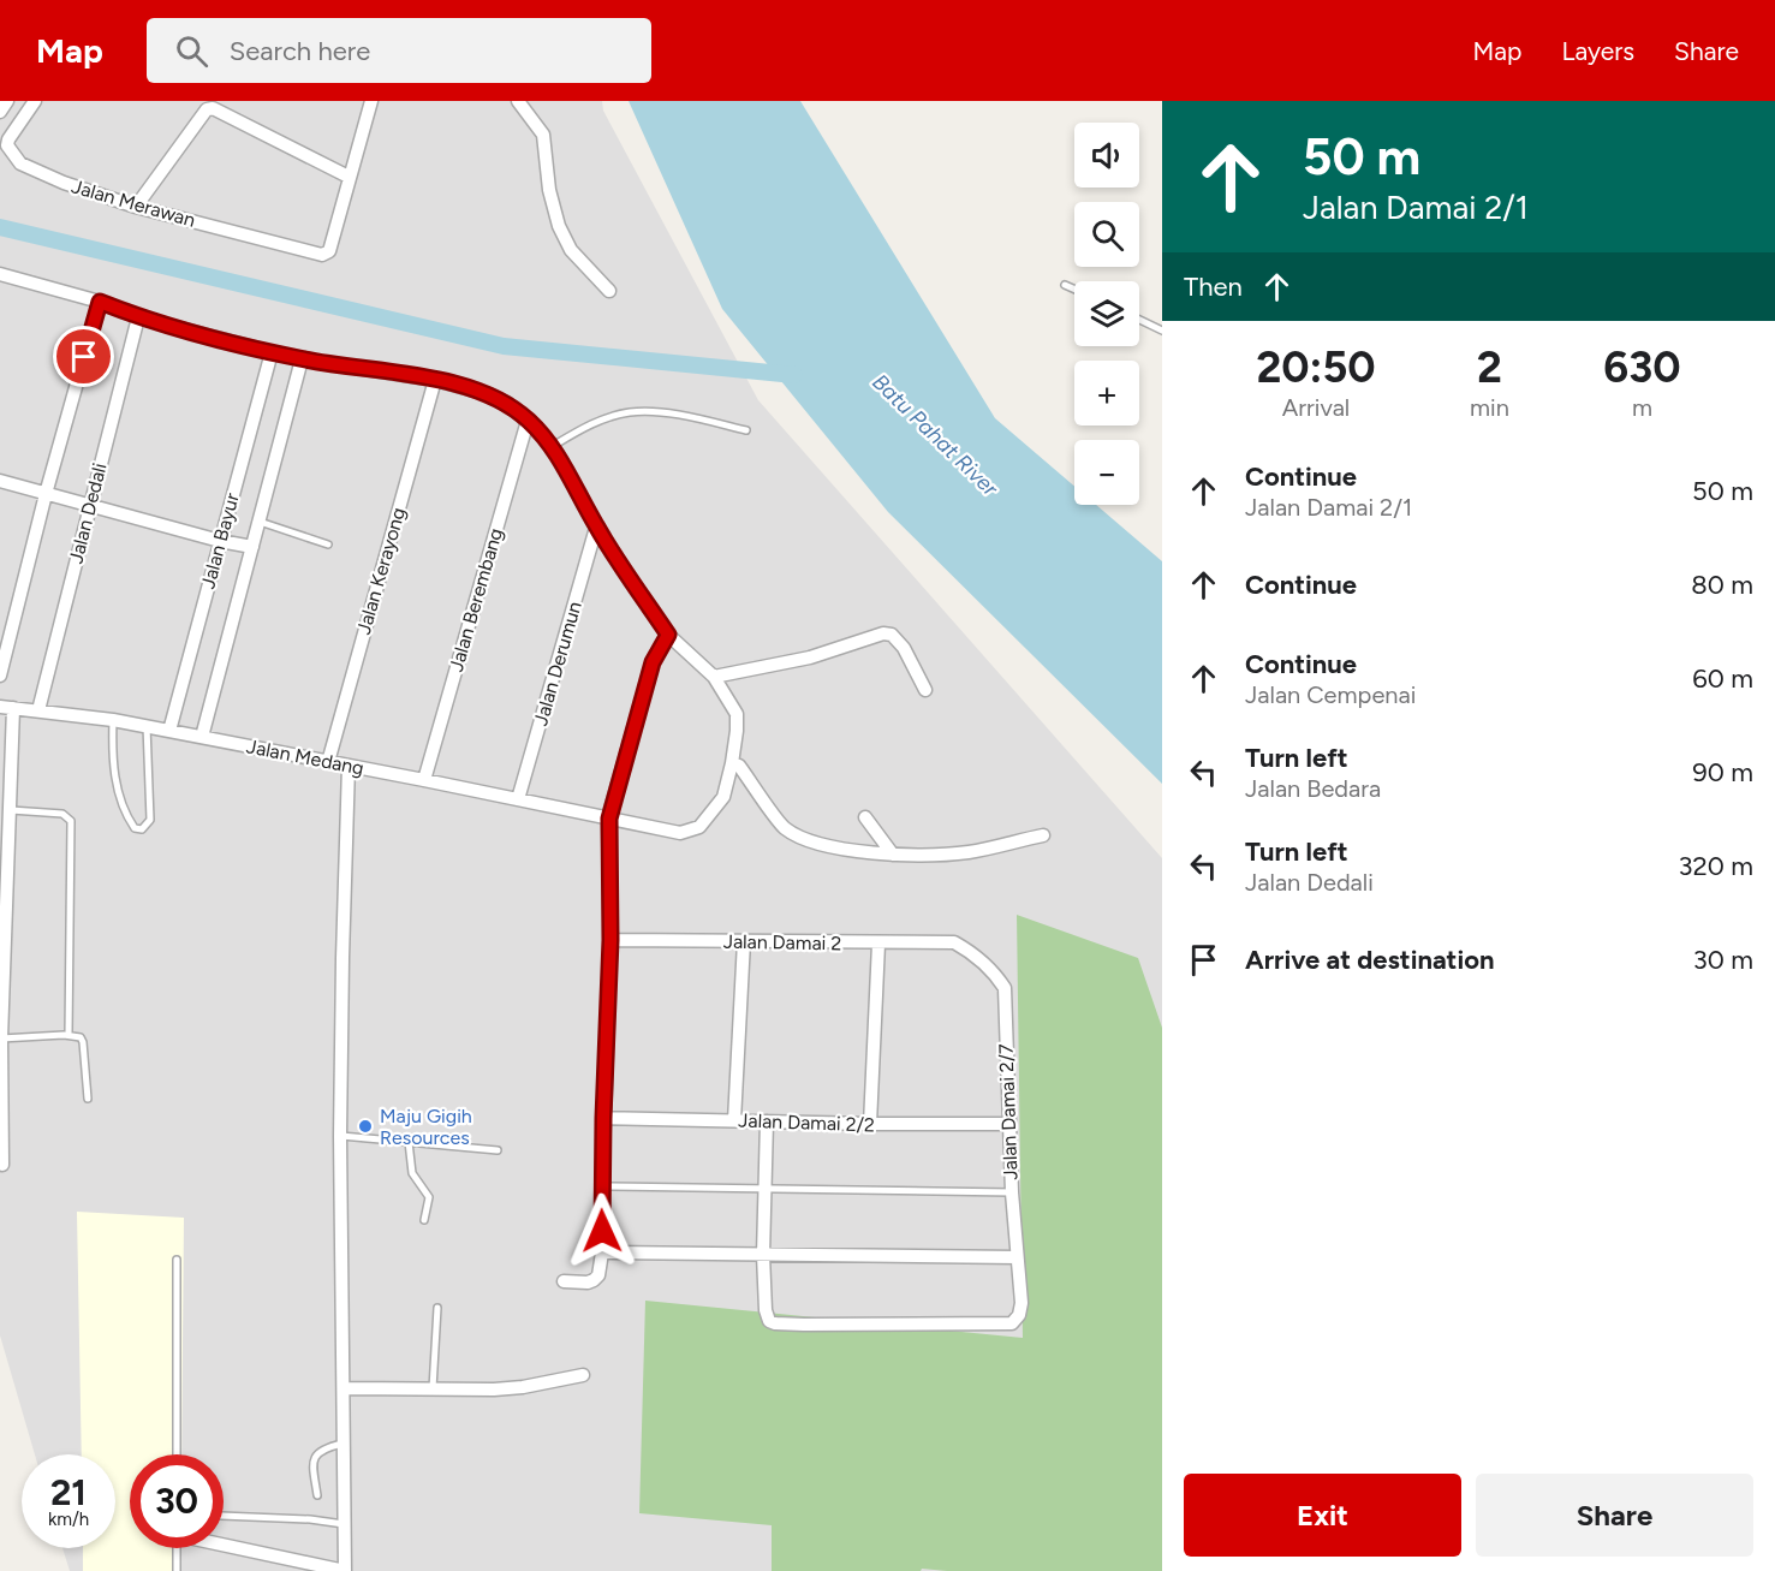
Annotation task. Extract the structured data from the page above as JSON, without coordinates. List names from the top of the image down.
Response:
{
  "streets": {
    "street": [
      "Jalan Merawan",
      "Jalan Dedali",
      "Jalan Bayur",
      "Jalan Kerayong",
      "Jalan Berembang",
      "Jalan Derumun",
      "Jalan Medang",
      "Jalan Damai 2",
      "Jalan Damai 2/7",
      "Jalan Damai 2/2"
    ]
  },
  "crossings": [
    ["Jalan Dedali", "Jalan Medang"],
    ["Jalan Bayur", "Jalan Medang"],
    ["Jalan Kerayong", "Jalan Medang"],
    ["Jalan Berembang", "Jalan Medang"],
    ["Jalan Derumun", "Jalan Medang"],
    ["Jalan Damai 2", "Jalan Damai 2/7"],
    ["Jalan Damai 2/7", "Jalan Damai 2/2"]
  ],
  "water": ["Batu Pahat River"],
  "places": ["Maju Gigih Resources"],
  "page": {
    "header": "Map",
    "search": "Search here",
    "nav": ["Map", "Layers", "Share"],
    "turn": ["50 m", "Jalan Damai 2/1"],
    "map_buttons": ["+", "−"],
    "then": "Then",
    "eta": [
      "20:50",
      "Arrival",
      "2",
      "min",
      "630",
      "m"
    ],
    "list": [
      {
        "name": "Continue",
        "note": "Jalan Damai 2/1",
        "value": "50 m"
      },
      {
        "name": "Continue",
        "value": "80 m"
      },
      {
        "name": "Continue",
        "note": "Jalan Cempenai",
        "value": "60 m"
      },
      {
        "name": "Turn left",
        "note": "Jalan Bedara",
        "value": "90 m"
      },
      {
        "name": "Turn left",
        "note": "Jalan Dedali",
        "value": "320 m"
      },
      {
        "name": "Arrive at destination",
        "value": "30 m"
      }
    ],
    "speed": "21 km/h",
    "limit": "30",
    "buttons": ["Exit", "Share"]
  }
}
